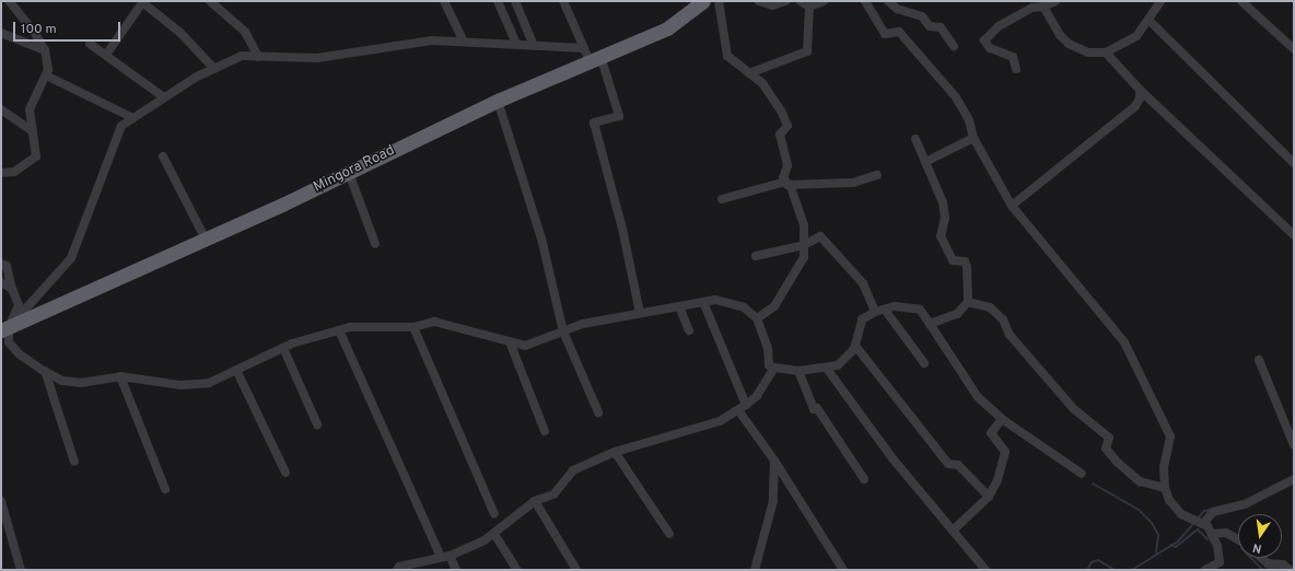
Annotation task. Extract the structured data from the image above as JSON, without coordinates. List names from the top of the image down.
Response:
{
  "streets": {
    "highway": ["Mingora Road"]
  },
  "scale_bar": "100 m",
  "north": "bottom"
}
